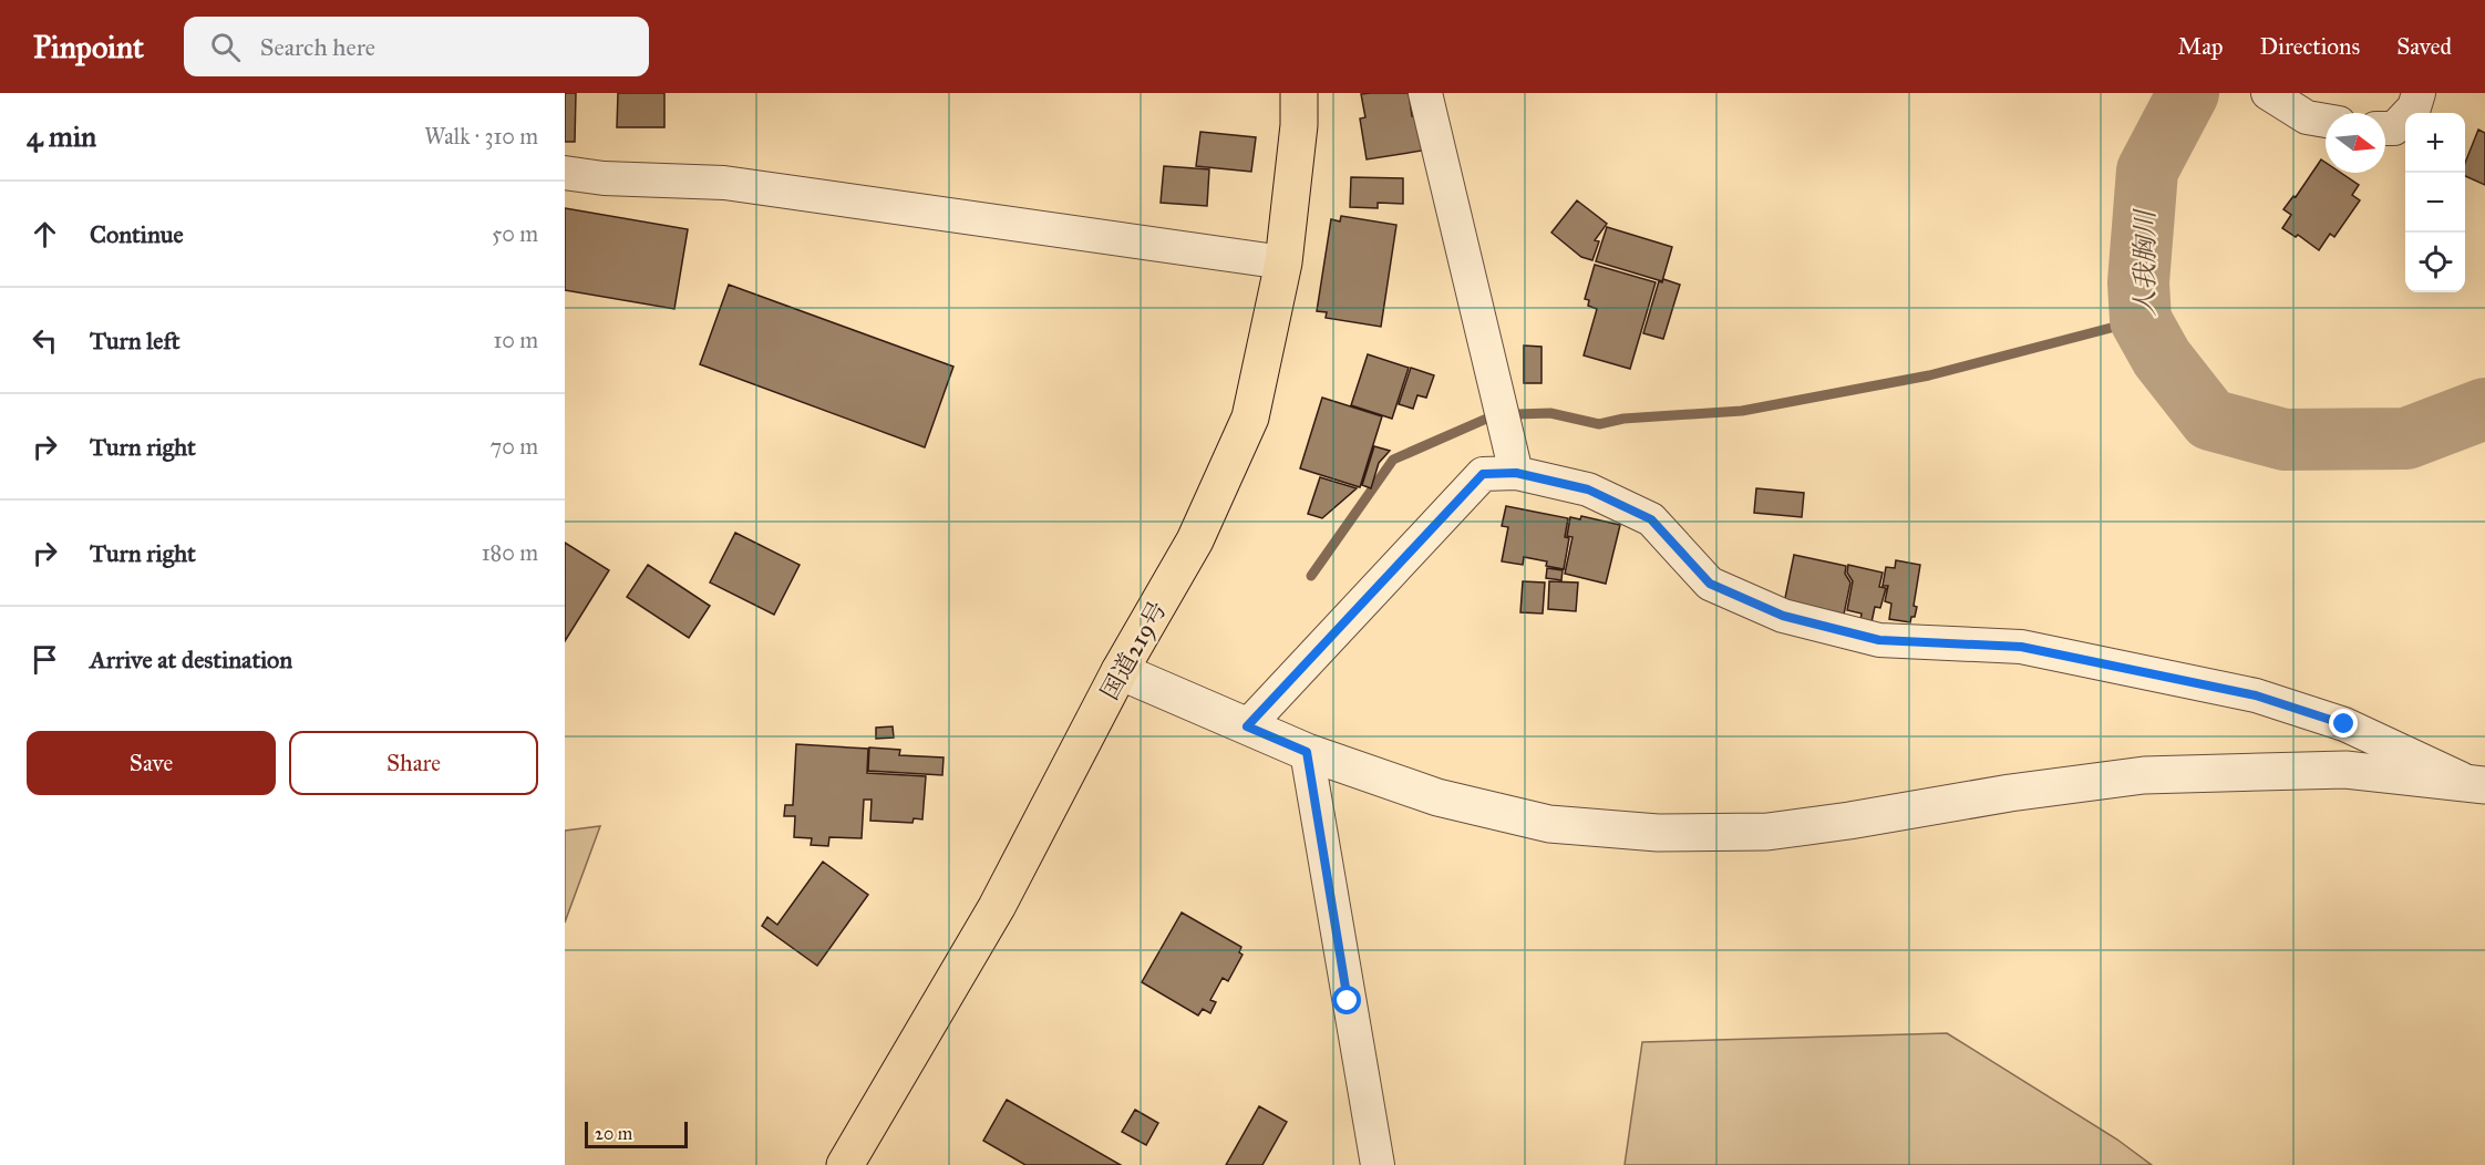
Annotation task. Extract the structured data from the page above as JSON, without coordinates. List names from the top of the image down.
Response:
{
  "streets": {
    "highway": ["国道219号"]
  },
  "water": ["人我胸川"],
  "scale_bar": "20 m",
  "north": "right",
  "page": {
    "header": "Pinpoint",
    "search": "Search here",
    "nav": ["Map", "Directions", "Saved"],
    "heading": ["4 min", "Walk · 310 m"],
    "map_buttons": ["+", "−"],
    "list": [
      ["Continue", "50 m"],
      ["Turn left", "10 m"],
      ["Turn right", "70 m"],
      ["Turn right", "180 m"],
      "Arrive at destination"
    ],
    "buttons": ["Save", "Share"],
    "scale": "20 m"
  }
}
